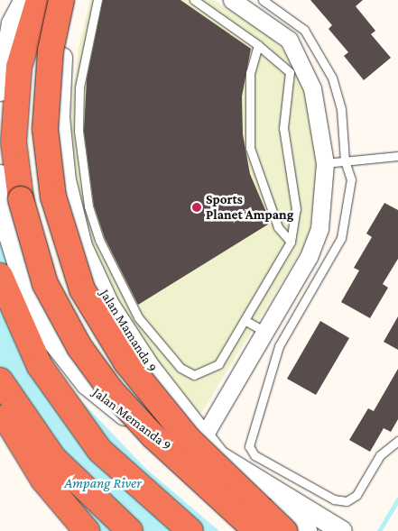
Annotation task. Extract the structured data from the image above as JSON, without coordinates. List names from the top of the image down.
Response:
{
  "streets": {
    "street": ["Jalan Mamanda 9", "Jalan Memanda 9"]
  },
  "crossings": [
    ["Jalan Mamanda 9", "Jalan Memanda 9"]
  ],
  "water": ["Ampang River"],
  "places": ["Sports Planet Ampang"]
}
